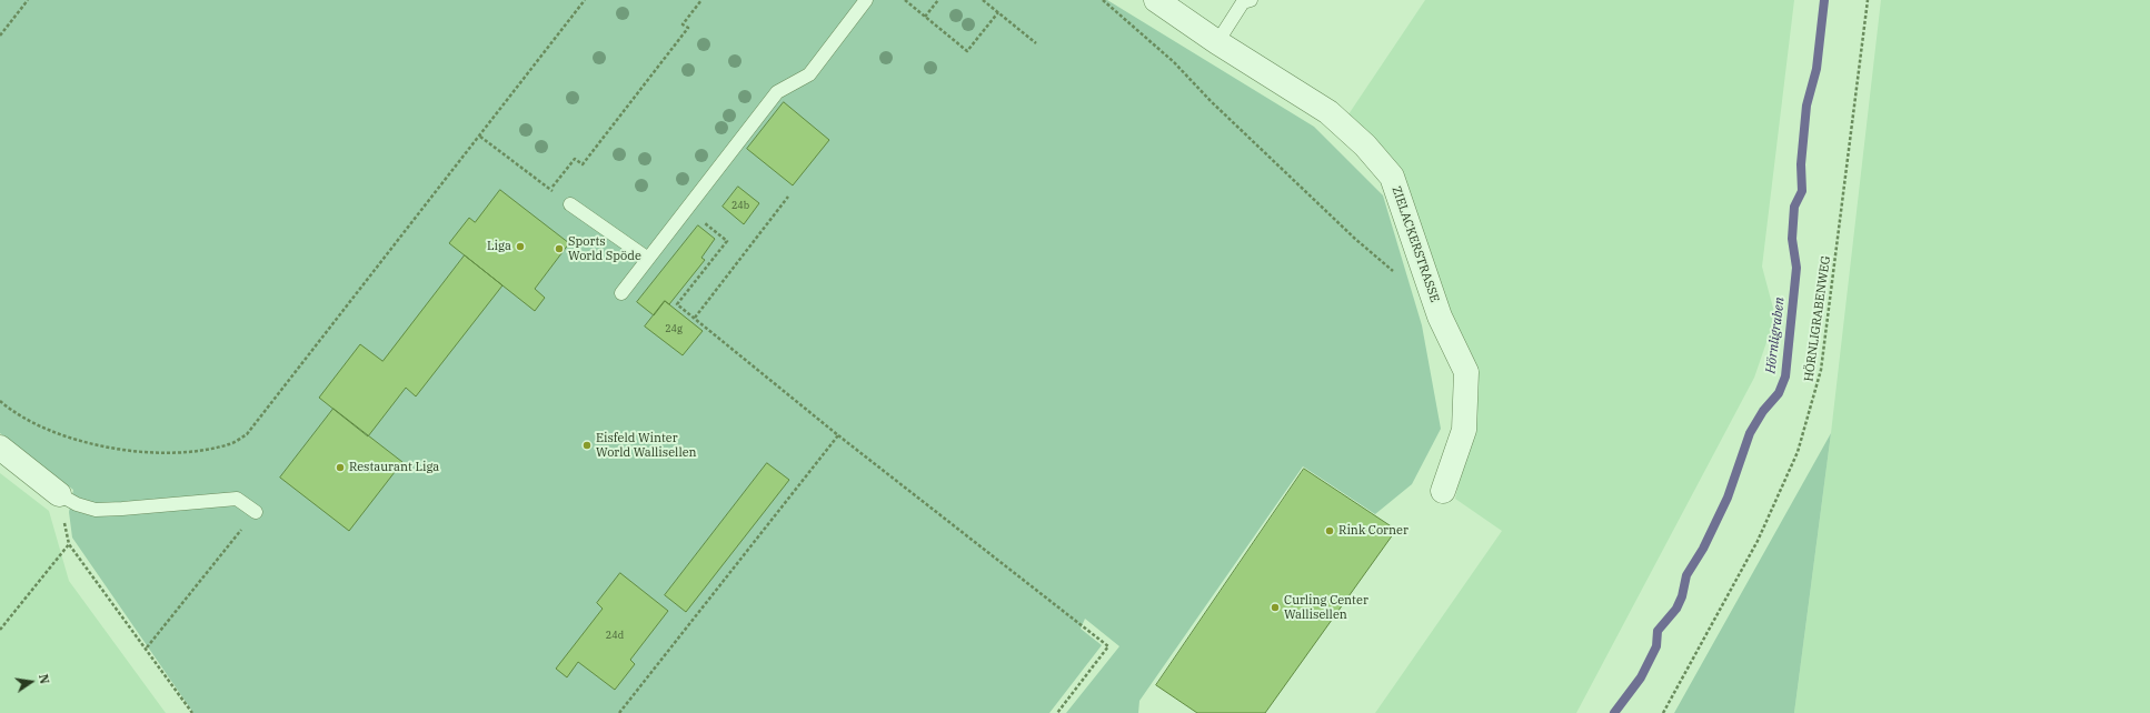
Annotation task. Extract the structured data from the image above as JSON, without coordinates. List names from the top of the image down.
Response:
{
  "streets": {
    "street": ["ZIELACKERSTRASSE"],
    "path": ["HÖRNLIGRABENWEG"]
  },
  "water": ["Hörnligraben"],
  "places": [
    "Liga",
    "Sports World Spöde",
    "Eisfeld Winter World Wallisellen",
    "Restaurant Liga",
    "Rink Corner",
    "Curling Center Wallisellen"
  ],
  "house_numbers": ["24b", "24g", "24d"],
  "north": "right"
}
